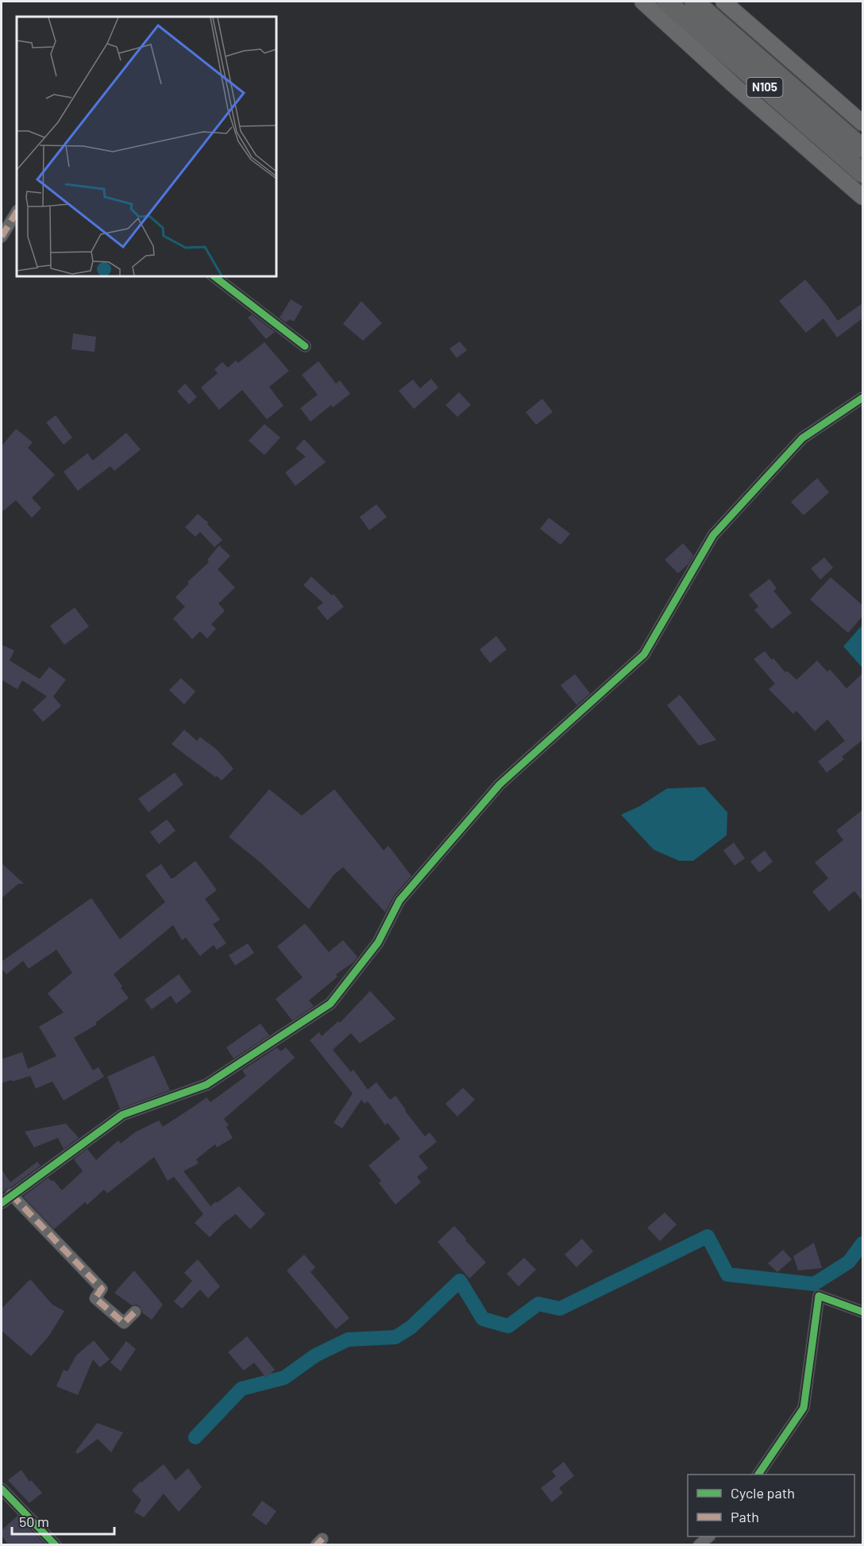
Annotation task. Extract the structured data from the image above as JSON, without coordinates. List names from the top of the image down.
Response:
{
  "streets": {
    "highway": ["N105"]
  },
  "legend": ["Cycle path", "Path"],
  "scale_bar": "50 m"
}
